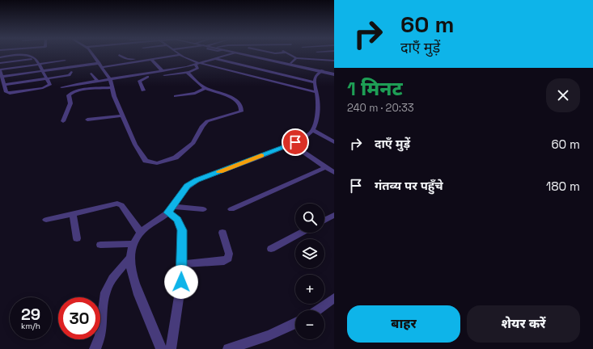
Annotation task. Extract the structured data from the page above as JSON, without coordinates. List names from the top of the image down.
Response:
{
  "page": {
    "turn": ["60 m", "दाएँ मुड़ें"],
    "heading": ["1 मिनट", "240 m · 20:33"],
    "list": [
      {
        "name": "दाएँ मुड़ें",
        "value": "60 m"
      },
      {
        "name": "गंतव्य पर पहुँचे",
        "value": "180 m"
      }
    ],
    "map_buttons": ["+", "−"],
    "speed": "29 km/h",
    "limit": "30",
    "buttons": ["बाहर", "शेयर करें"]
  }
}
